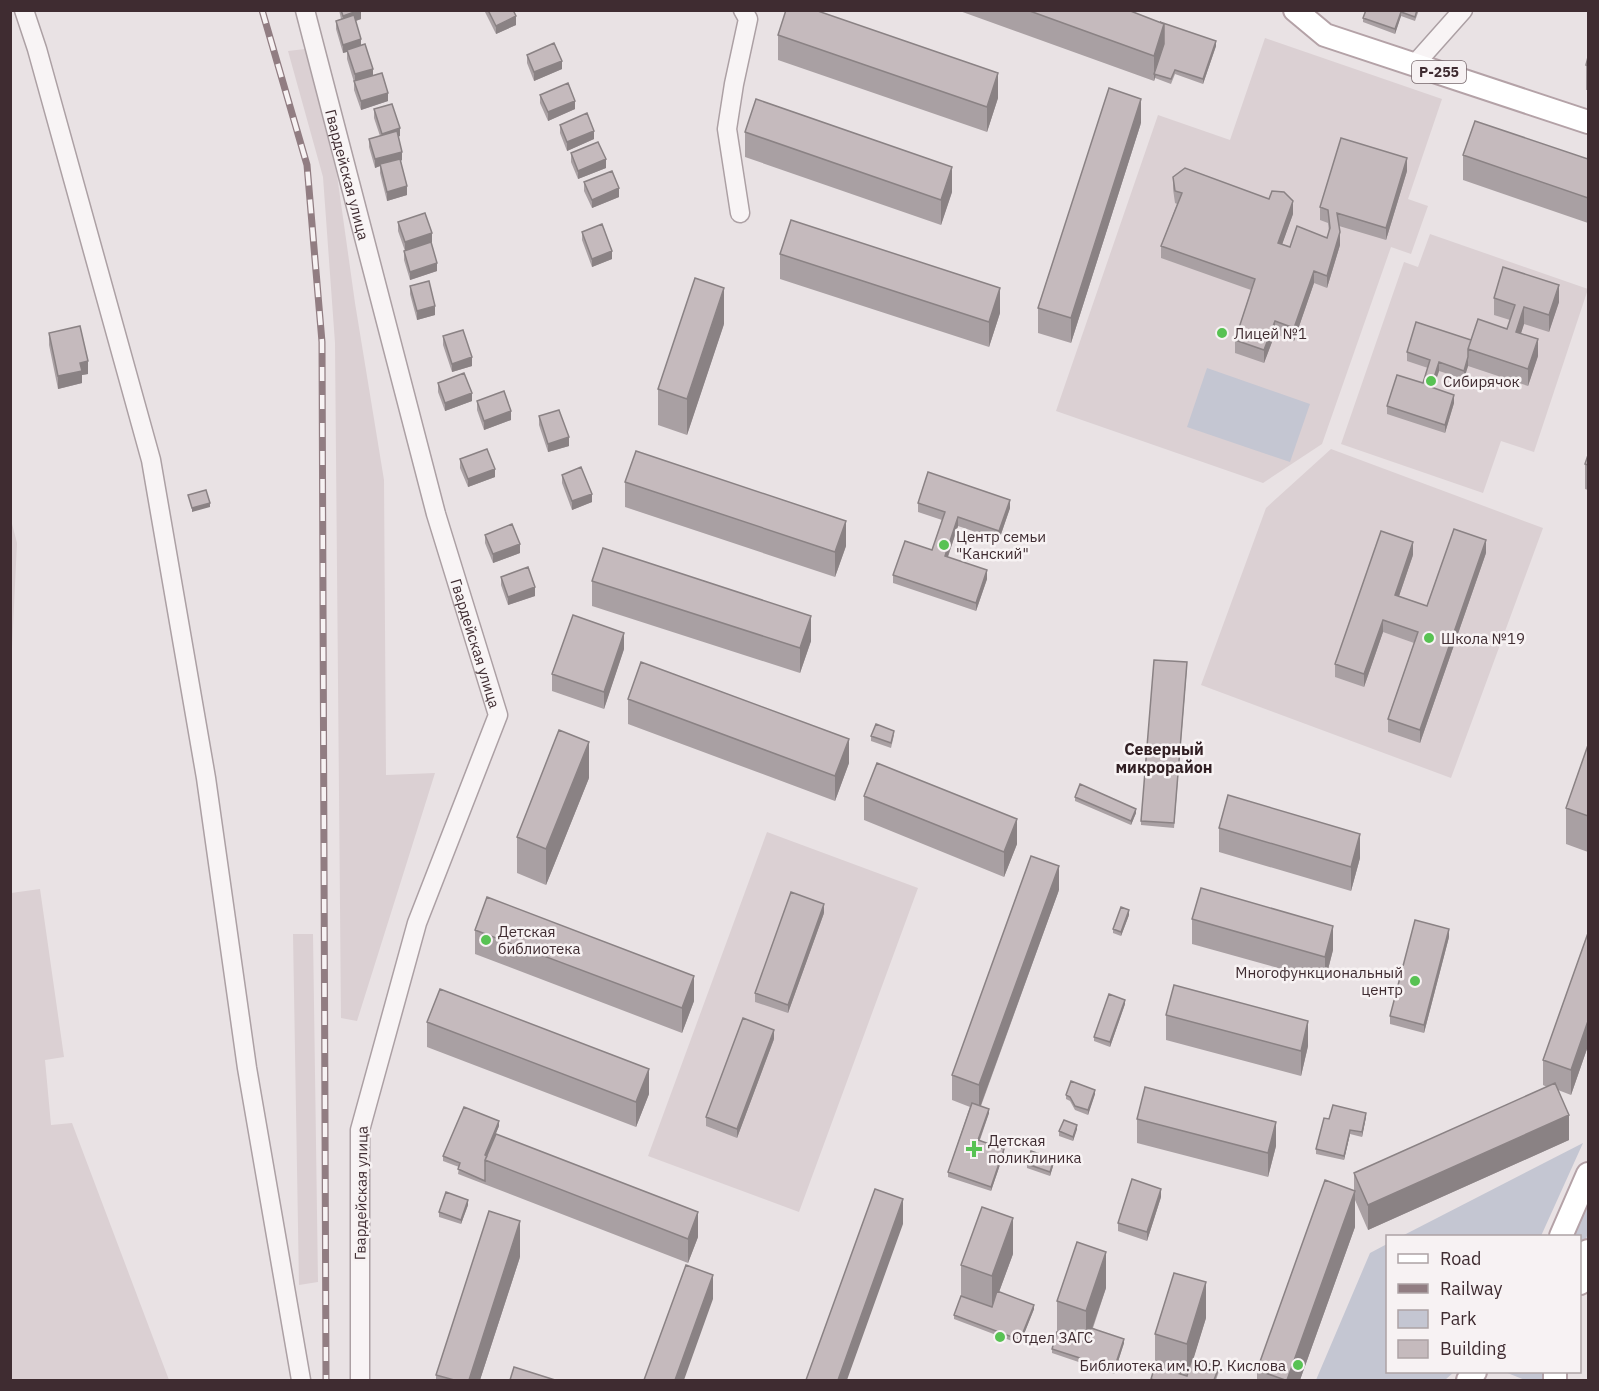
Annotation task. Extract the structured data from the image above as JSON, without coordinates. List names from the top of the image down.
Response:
{
  "streets": {
    "main road": ["Р-255"],
    "street": ["Гвардейская улица"]
  },
  "districts": ["Северный микрорайон"],
  "places": {
    "other": [
      "Лицей №1",
      "Сибирячок",
      "Центр семьи \"Канский\"",
      "Школа №19",
      "Детская библиотека",
      "Многофункциональный центр",
      "Отдел ЗАГС",
      "Библиотека им. Ю.Р. Кислова"
    ],
    "health": ["Детская поликлиника"]
  },
  "legend": [
    "Road",
    "Railway",
    "Park",
    "Building"
  ]
}
